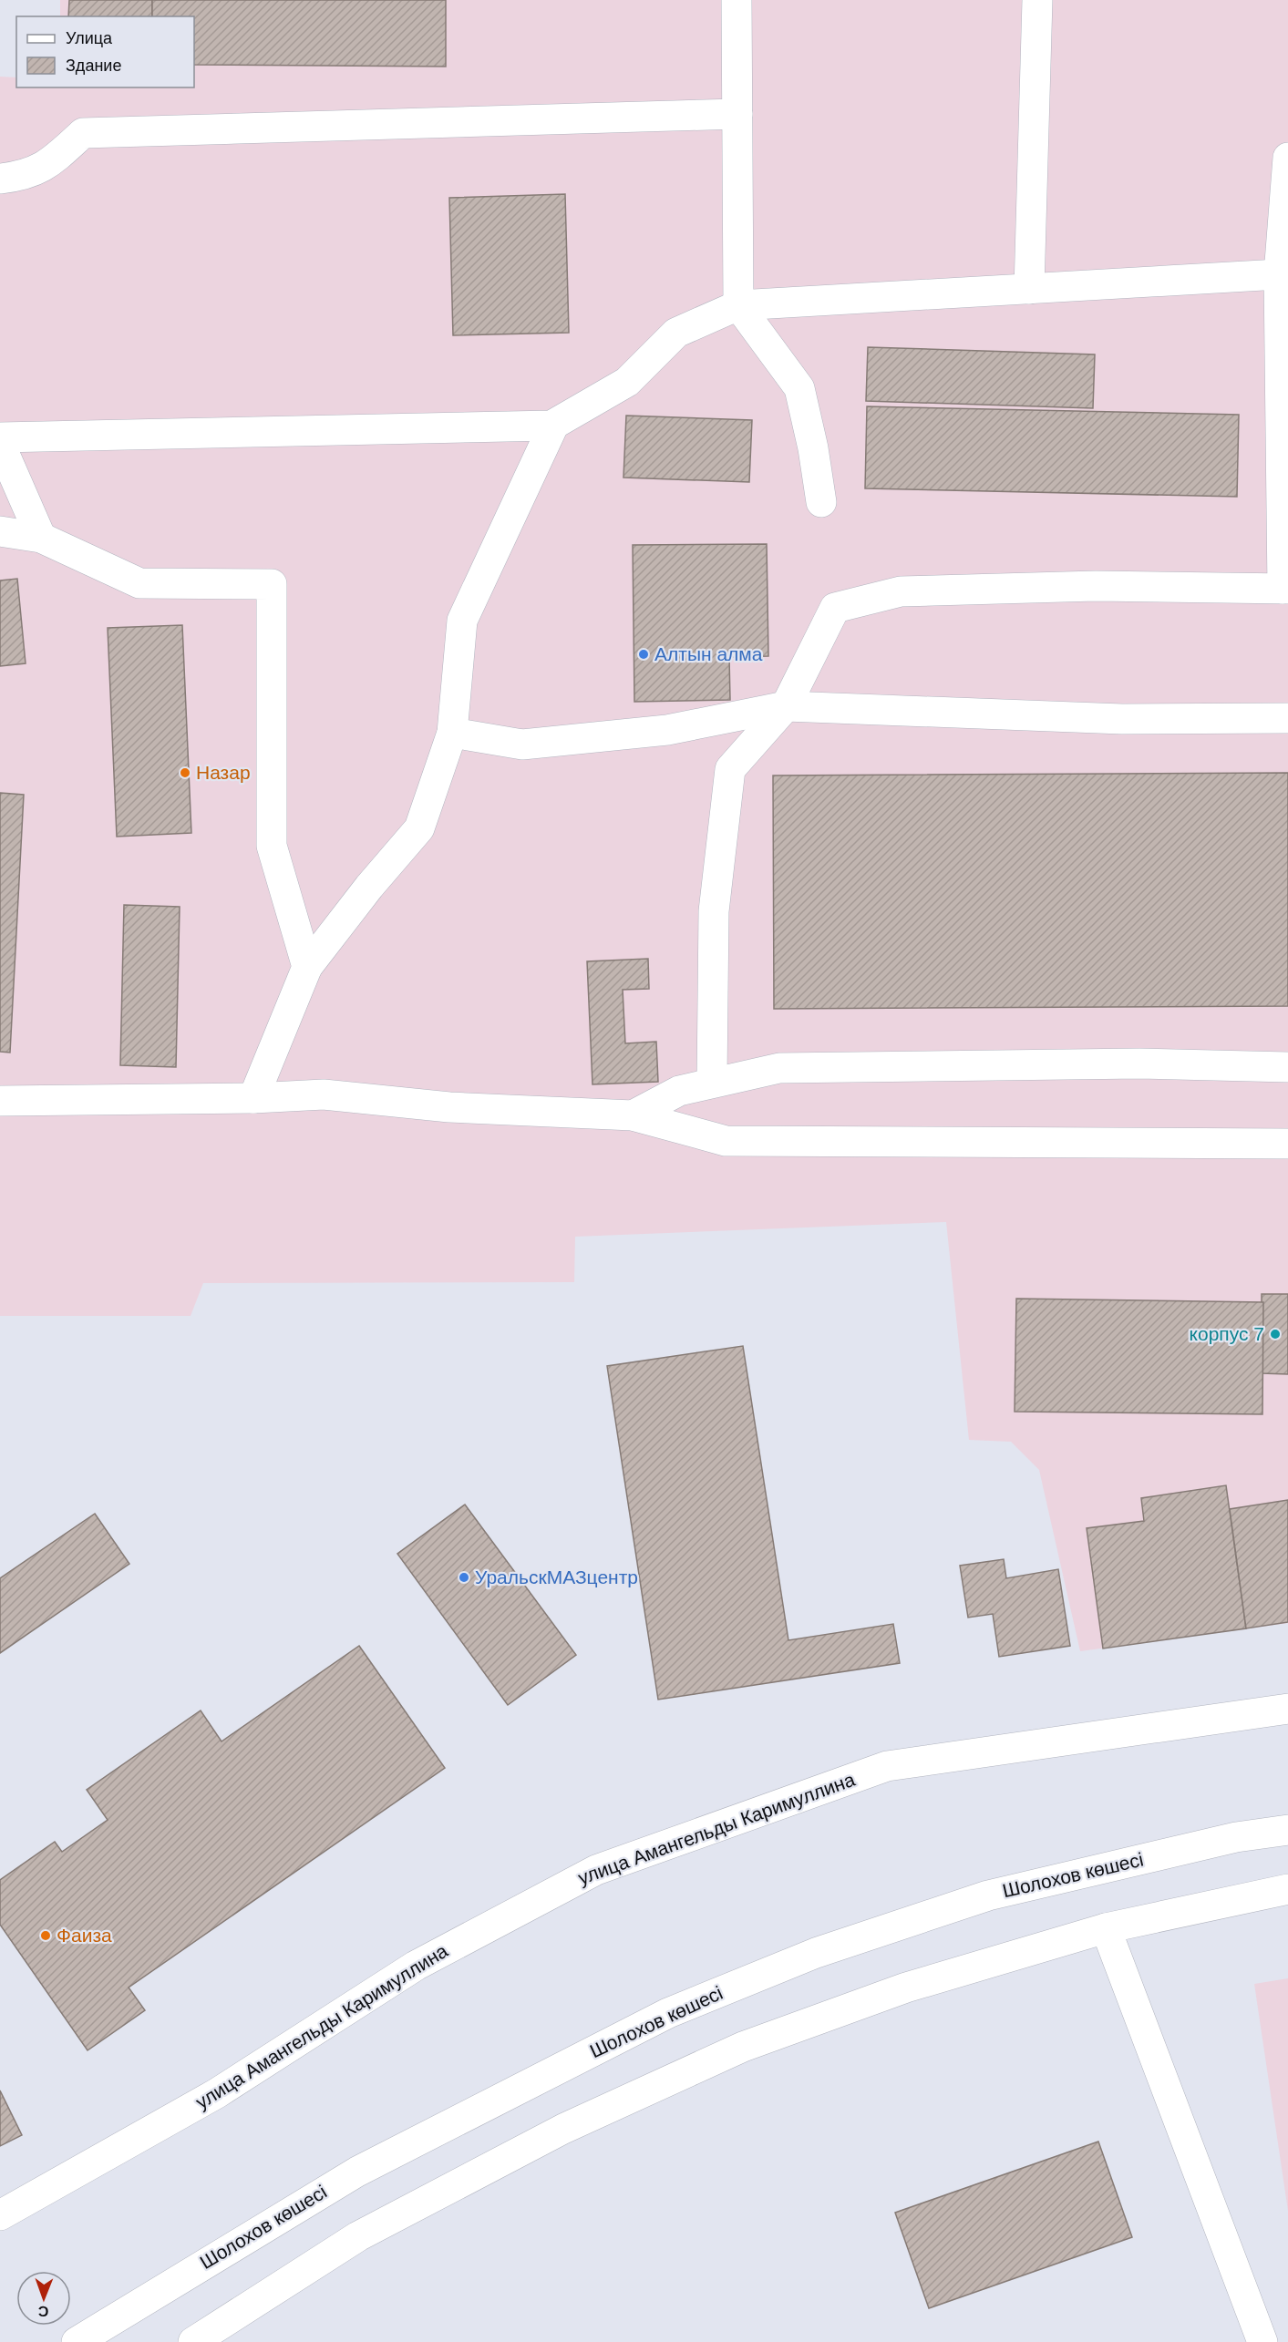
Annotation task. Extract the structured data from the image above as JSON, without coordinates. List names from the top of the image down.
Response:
{
  "streets": {
    "main road": ["улица Амангельды Каримуллина", "Шолохов көшесі"]
  },
  "places": [
    "Алтын алма",
    "Назар",
    "корпус 7",
    "УральскМАЗцентр",
    "Фаиза"
  ],
  "legend": ["Улица", "Здание"],
  "north": "bottom"
}
